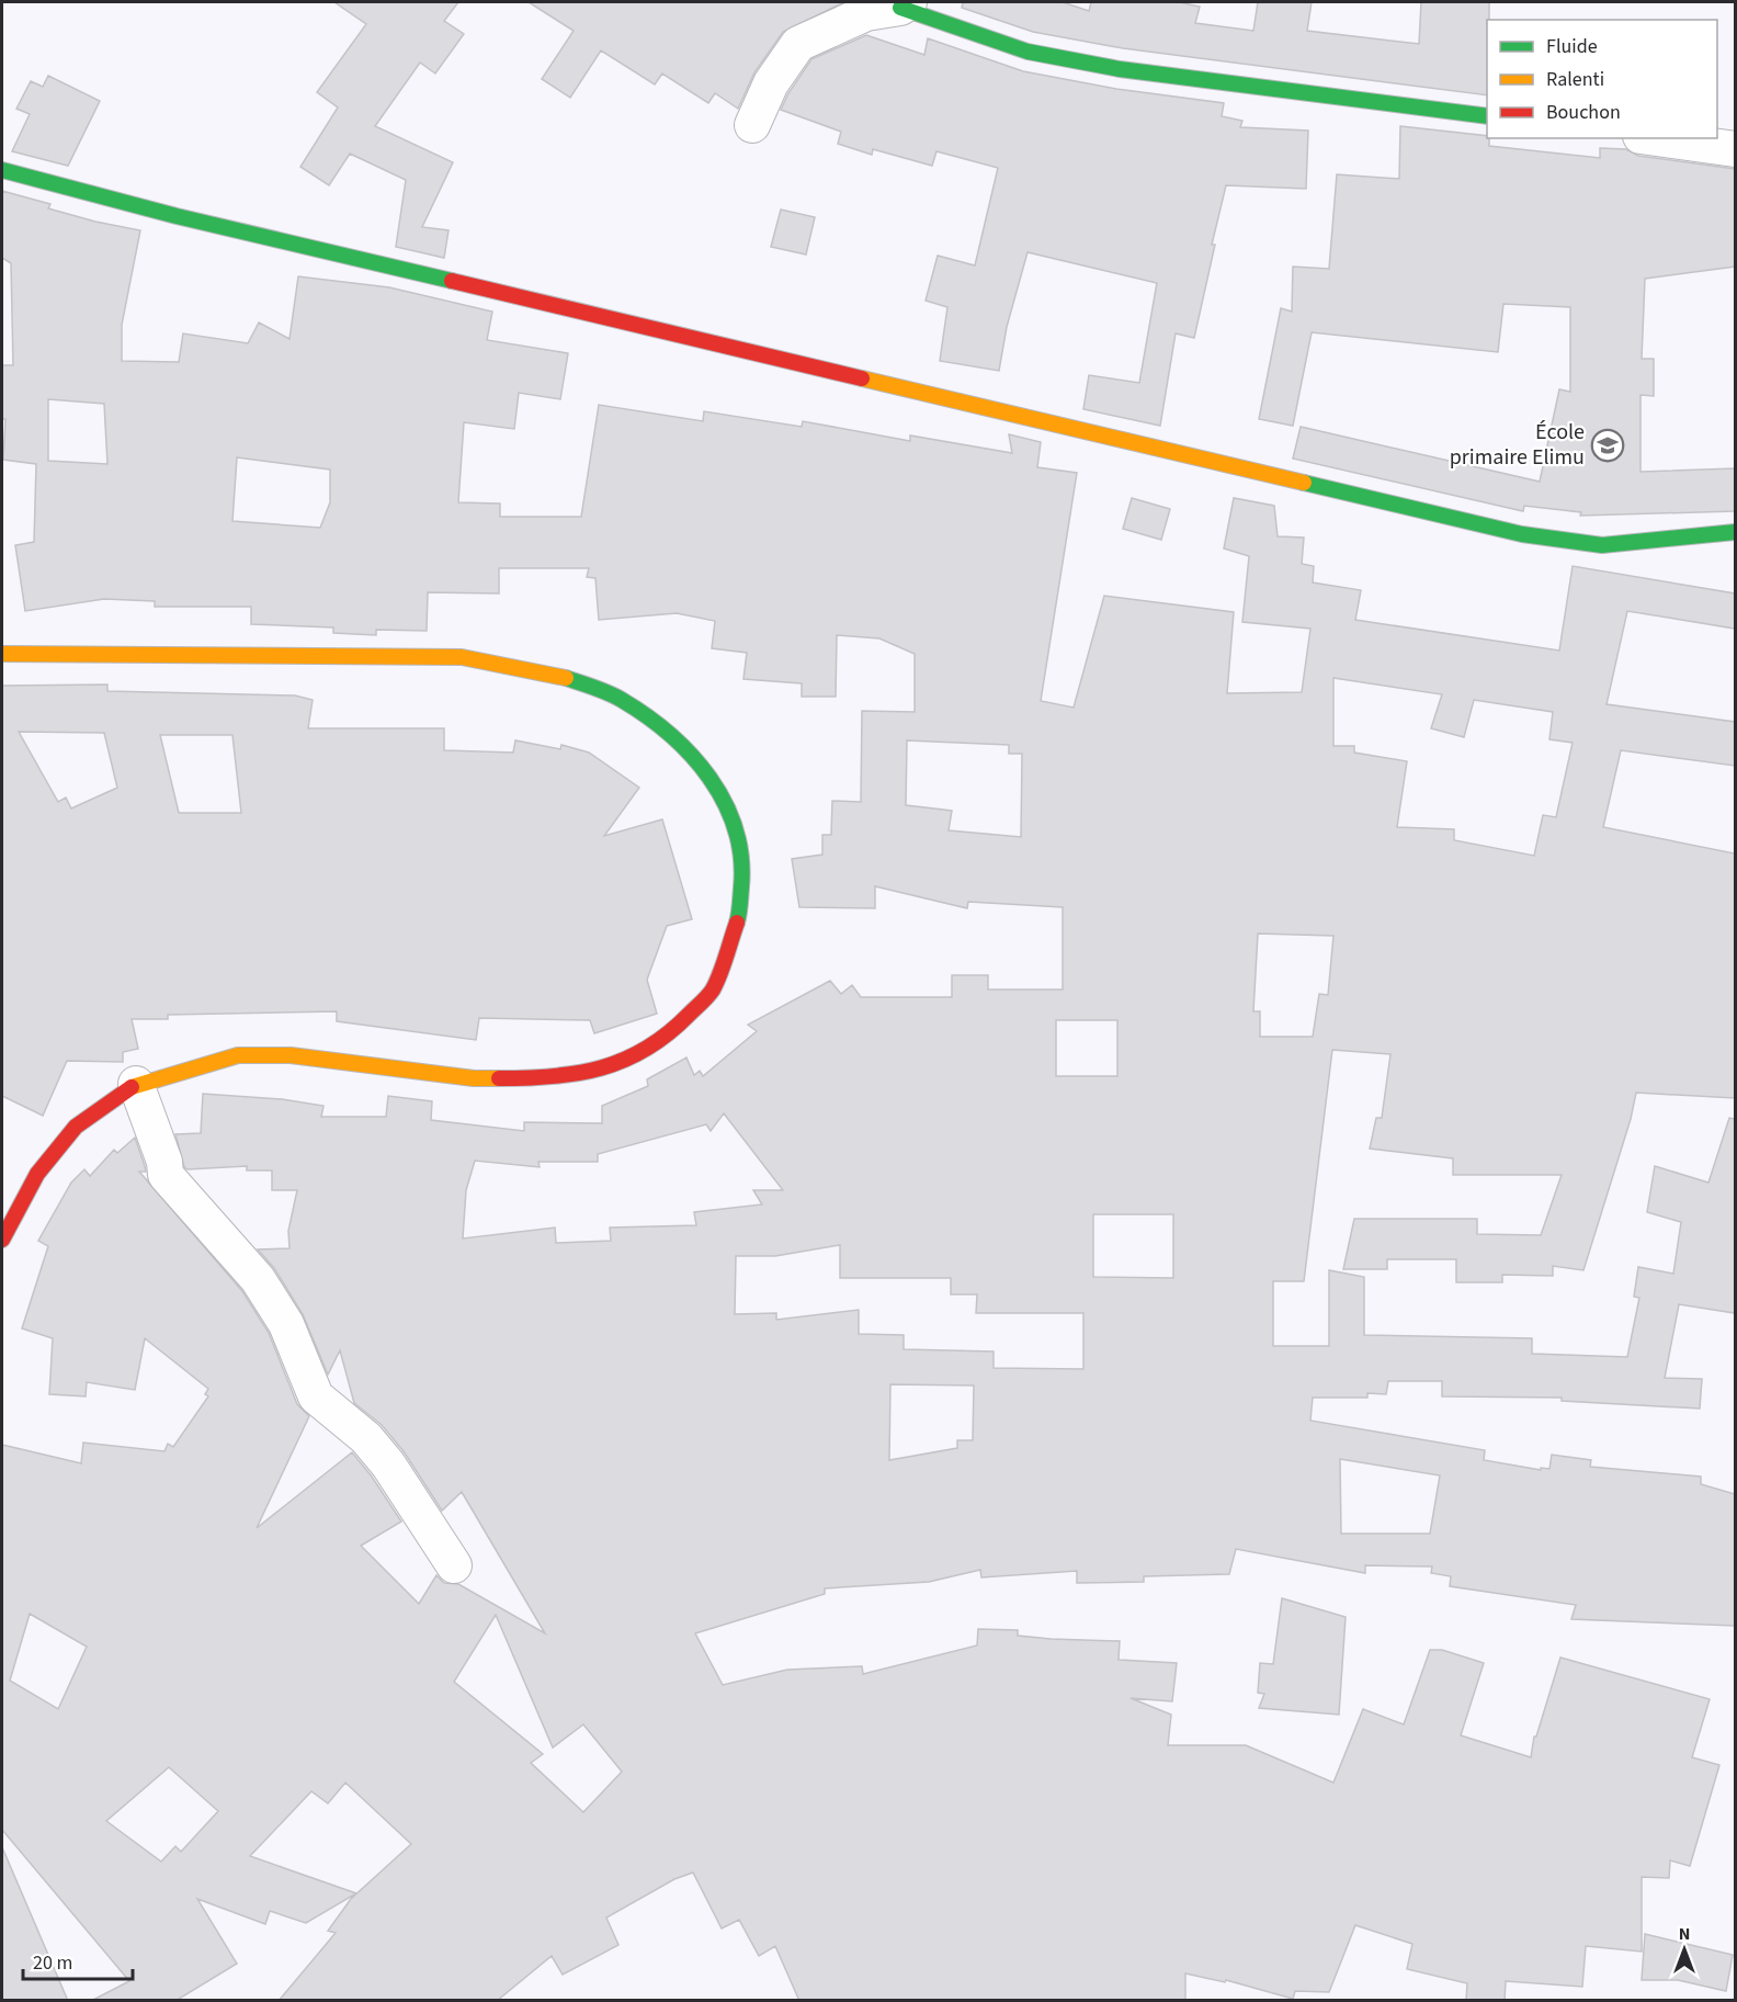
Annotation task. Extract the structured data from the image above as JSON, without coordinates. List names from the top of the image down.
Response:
{
  "places": {
    "school or university": ["École primaire Elimu"]
  },
  "legend": ["Fluide", "Ralenti", "Bouchon"],
  "scale_bar": "20 m",
  "north": "top"
}
